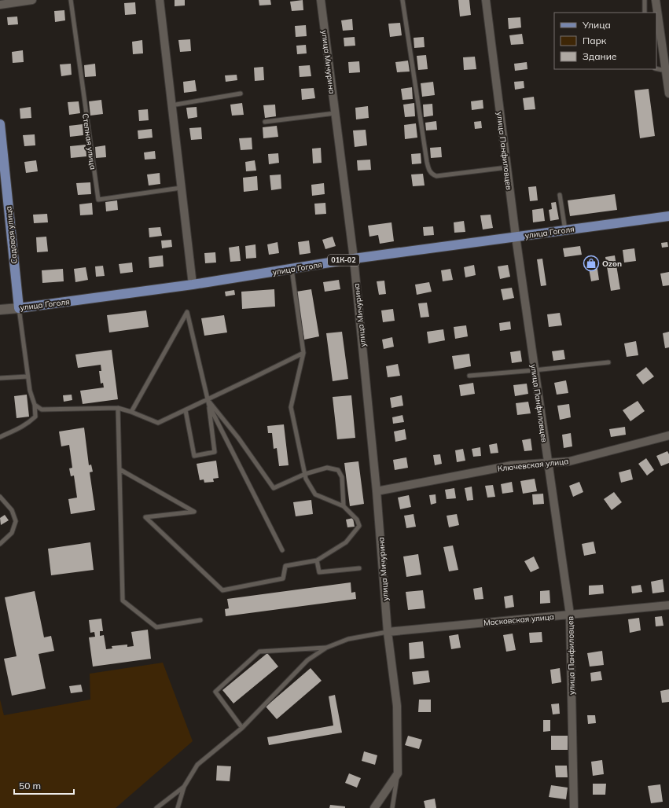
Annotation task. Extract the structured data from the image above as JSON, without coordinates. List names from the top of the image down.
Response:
{
  "streets": {
    "main road": ["улица Гоголя", "Садовая улица", "01К-02"],
    "street": [
      "улица Мичурина",
      "улица Панфиловцев",
      "Ключевская улица",
      "Московская улица"
    ],
    "lane": ["Степная улица"]
  },
  "crossings": [
    ["улица Мичурина", "улица Гоголя"],
    ["улица Мичурина", "Ключевская улица"],
    ["улица Мичурина", "Московская улица"],
    ["улица Панфиловцев", "улица Гоголя"],
    ["улица Панфиловцев", "Ключевская улица"],
    ["улица Панфиловцев", "Московская улица"],
    ["улица Гоголя", "Садовая улица"]
  ],
  "places": {
    "shop": ["Ozon"]
  },
  "legend": ["Улица", "Парк", "Здание"],
  "scale_bar": "50 m"
}
